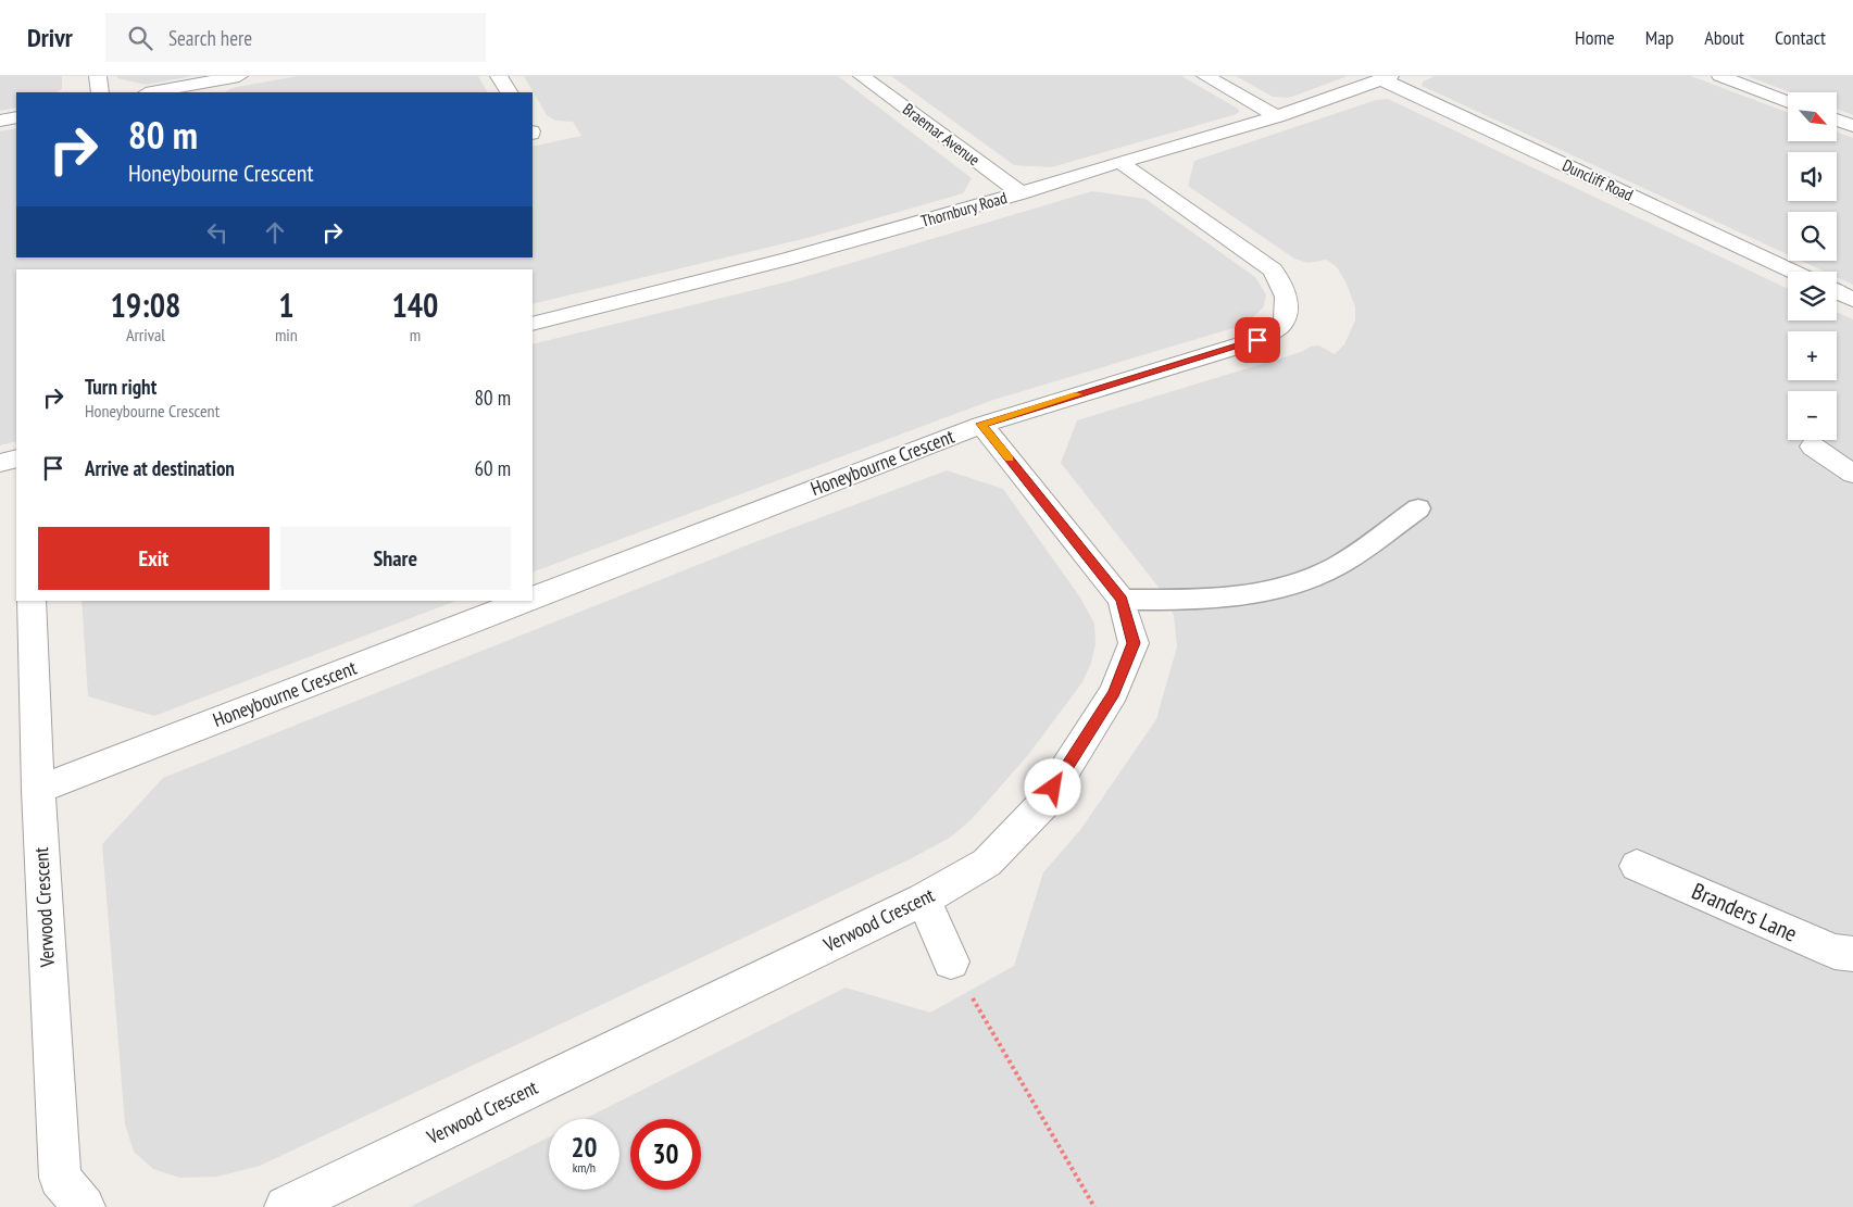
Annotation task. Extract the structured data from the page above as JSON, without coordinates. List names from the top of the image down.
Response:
{
  "streets": {
    "street": [
      "Braemar Avenue",
      "Duncliff Road",
      "Thornbury Road",
      "Honeybourne Crescent",
      "Verwood Crescent",
      "Branders Lane"
    ]
  },
  "crossings": [
    ["Braemar Avenue", "Thornbury Road"],
    ["Duncliff Road", "Thornbury Road"],
    ["Thornbury Road", "Honeybourne Crescent"],
    ["Honeybourne Crescent", "Verwood Crescent"]
  ],
  "north": "bottom right",
  "page": {
    "header": "Drivr",
    "search": "Search here",
    "nav": [
      "Home",
      "Map",
      "About",
      "Contact"
    ],
    "map_buttons": ["+", "−"],
    "turn": ["80 m", "Honeybourne Crescent"],
    "eta": [
      "19:08",
      "Arrival",
      "1",
      "min",
      "140",
      "m"
    ],
    "list": [
      {
        "name": "Turn right",
        "note": "Honeybourne Crescent",
        "value": "80 m"
      },
      {
        "name": "Arrive at destination",
        "value": "60 m"
      }
    ],
    "buttons": ["Exit", "Share"],
    "speed": "20 km/h",
    "limit": "30"
  }
}
